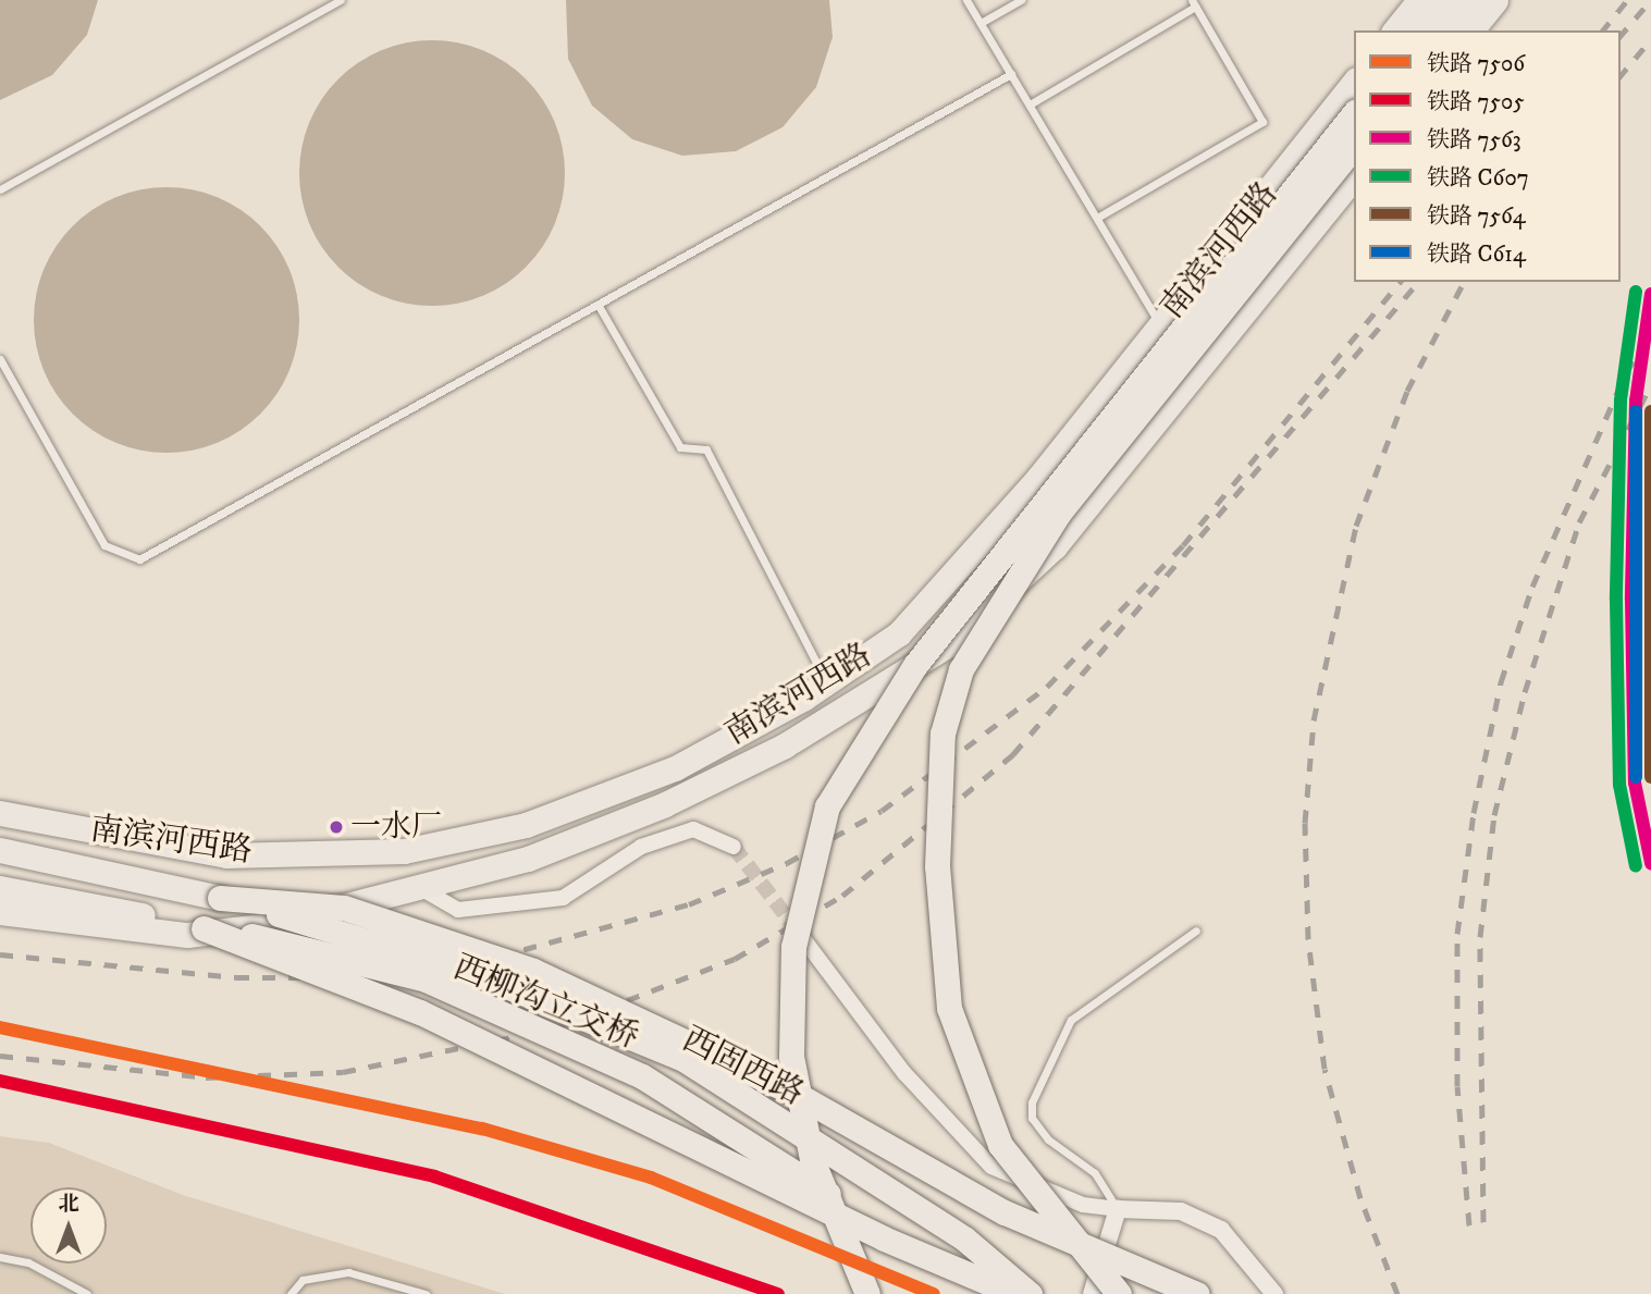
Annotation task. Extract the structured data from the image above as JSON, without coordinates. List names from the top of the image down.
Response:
{
  "streets": {
    "highway": ["南滨河西路", "西柳沟立交桥", "西固西路"]
  },
  "crossings": [
    ["西柳沟立交桥", "西固西路"]
  ],
  "places": ["一水厂"],
  "lines": [
    "rail line C607",
    "rail line 7563",
    "rail line 7564",
    "rail line C614",
    "rail line 7506",
    "rail line 7505"
  ],
  "legend": [
    "铁路 7506",
    "铁路 7505",
    "铁路 7563",
    "铁路 C607",
    "铁路 7564",
    "铁路 C614"
  ],
  "north": "top"
}
